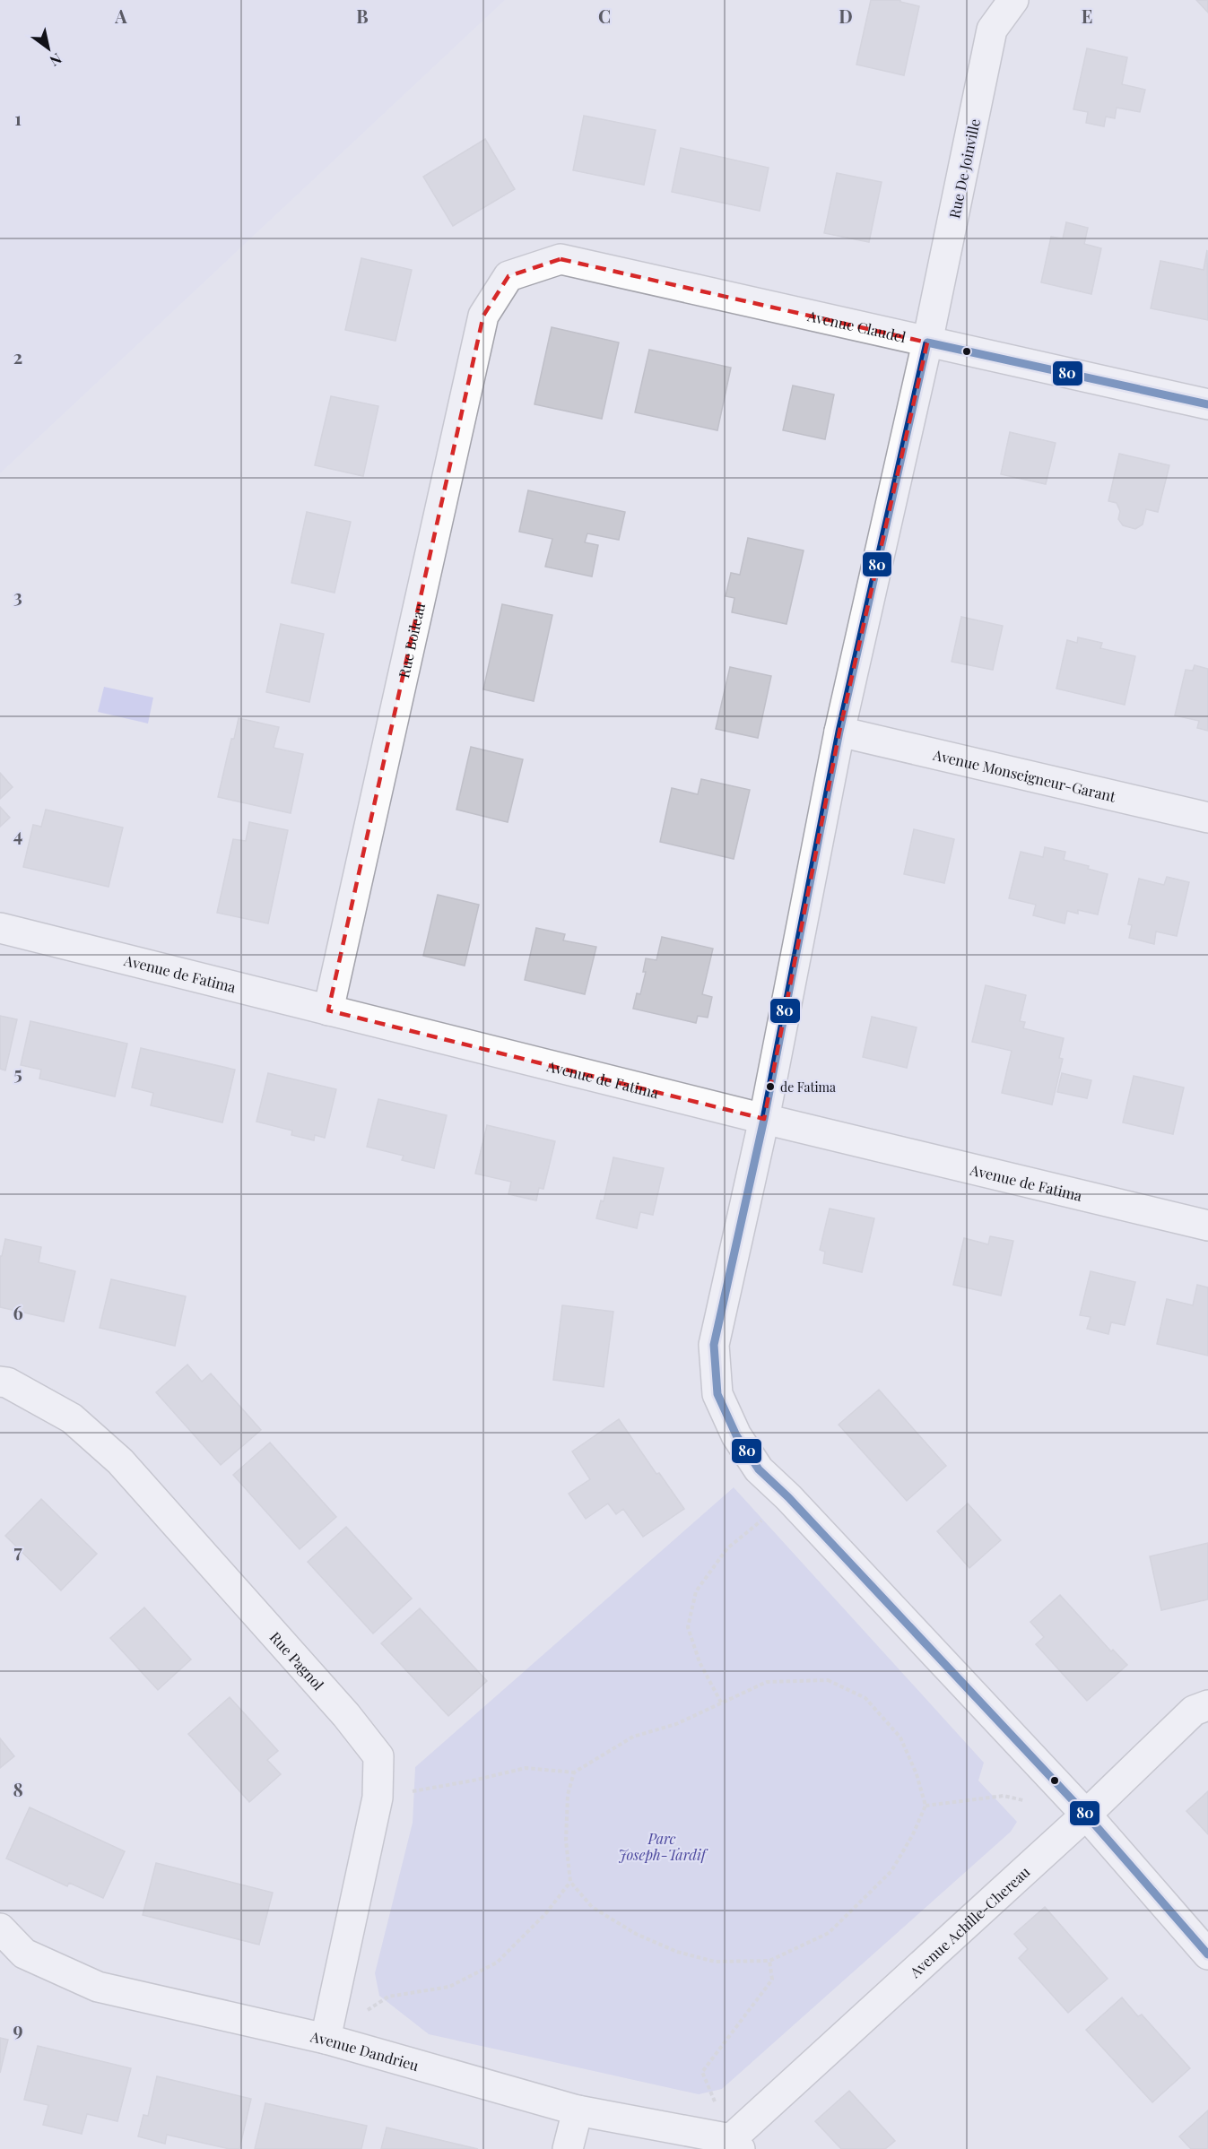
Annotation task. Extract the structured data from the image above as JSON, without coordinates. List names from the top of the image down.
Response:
{
  "streets": {
    "street": [
      "Rue De Joinville",
      "Avenue Claudel",
      "Rue Boileau",
      "Avenue Monseigneur-Garant",
      "Avenue de Fatima",
      "Rue Pagnol",
      "Avenue Achille-Chereau",
      "Avenue Dandrieu"
    ]
  },
  "crossings": [
    ["Rue De Joinville", "Avenue Claudel"],
    ["Rue De Joinville", "Avenue Monseigneur-Garant"],
    ["Rue De Joinville", "Avenue de Fatima"],
    ["Rue De Joinville", "Avenue Achille-Chereau"],
    ["Avenue Claudel", "Rue Boileau"],
    ["Rue Boileau", "Avenue de Fatima"],
    ["Rue Pagnol", "Avenue Dandrieu"],
    ["Avenue Achille-Chereau", "Avenue Dandrieu"]
  ],
  "parks": ["Parc Joseph-Tardif"],
  "places": ["de Fatima"],
  "lines": ["transit line 80"],
  "north": "bottom right",
  "grid": {
    "columns": [
      "A",
      "B",
      "C",
      "D",
      "E"
    ],
    "rows": [
      "1",
      "2",
      "3",
      "4",
      "5",
      "6",
      "7",
      "8",
      "9"
    ]
  }
}
